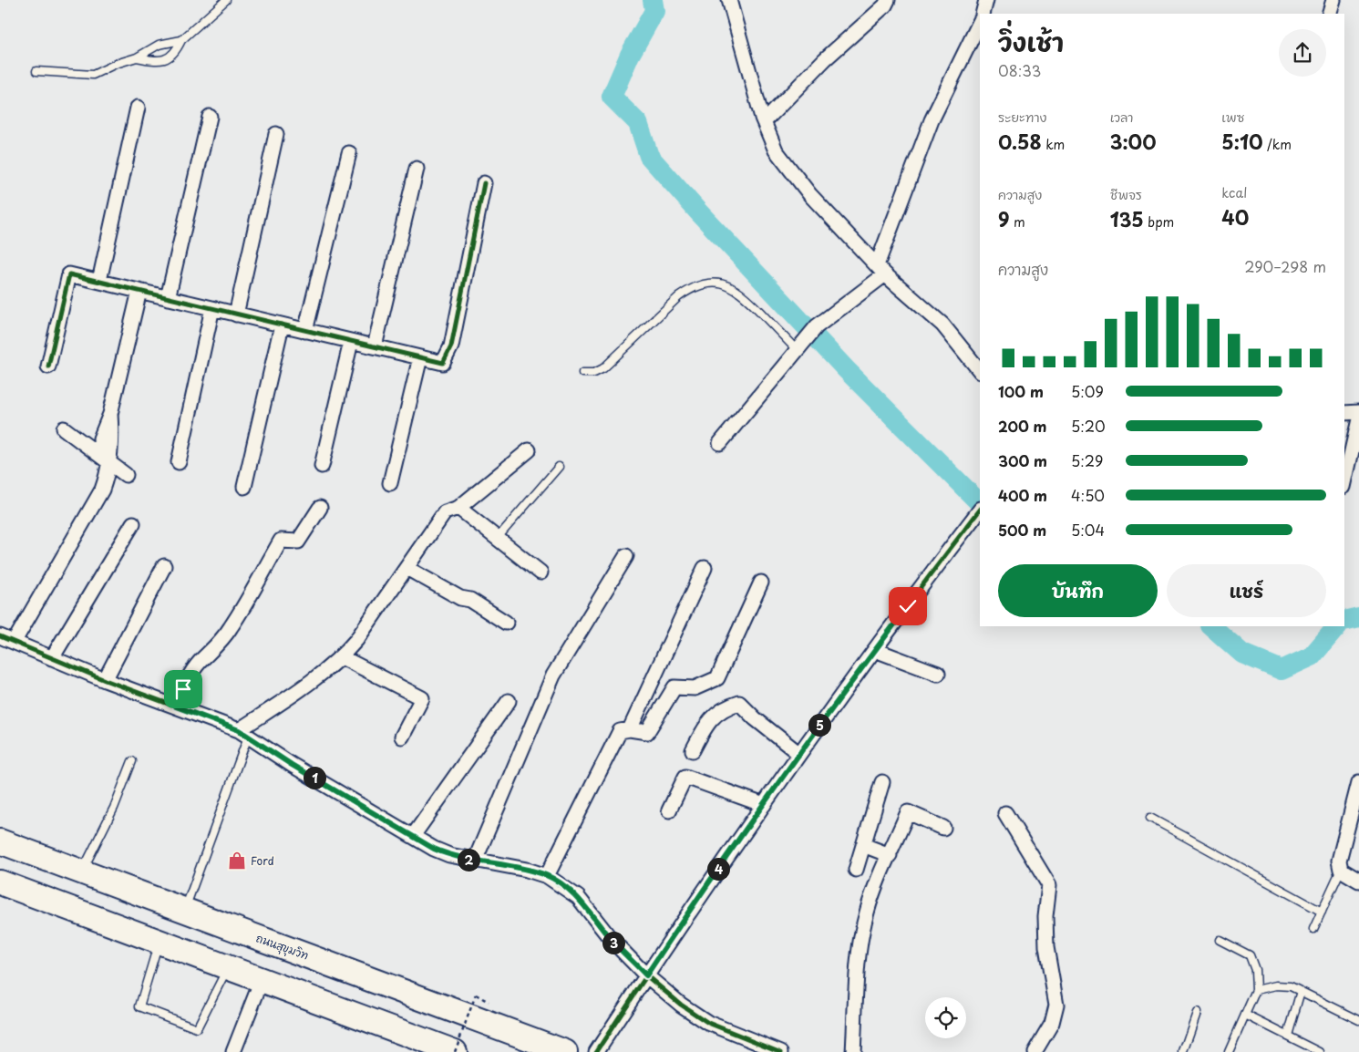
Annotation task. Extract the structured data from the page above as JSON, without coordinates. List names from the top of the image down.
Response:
{
  "streets": {
    "highway": ["ถนนสุขุมวิท"]
  },
  "places": {
    "shop": ["Ford"]
  },
  "page": {
    "heading": ["วิ่งเช้า", "08:33"],
    "stats": [
      ["ระยะทาง", "0.58 km"],
      ["เวลา", "3:00"],
      ["เพซ", "5:10 /km"],
      ["ความสูง", "9 m"],
      ["ชีพจร", "135 bpm"],
      ["kcal", "40"]
    ],
    "chart": ["ความสูง", "290–298 m"],
    "list": [
      {
        "name": "100 m",
        "note": "5:09"
      },
      {
        "name": "200 m",
        "note": "5:20"
      },
      {
        "name": "300 m",
        "note": "5:29"
      },
      {
        "name": "400 m",
        "note": "4:50"
      },
      {
        "name": "500 m",
        "note": "5:04"
      }
    ],
    "buttons": ["บันทึก", "แชร์"],
    "pins": [
      "5",
      "1",
      "2",
      "4",
      "3"
    ]
  }
}
